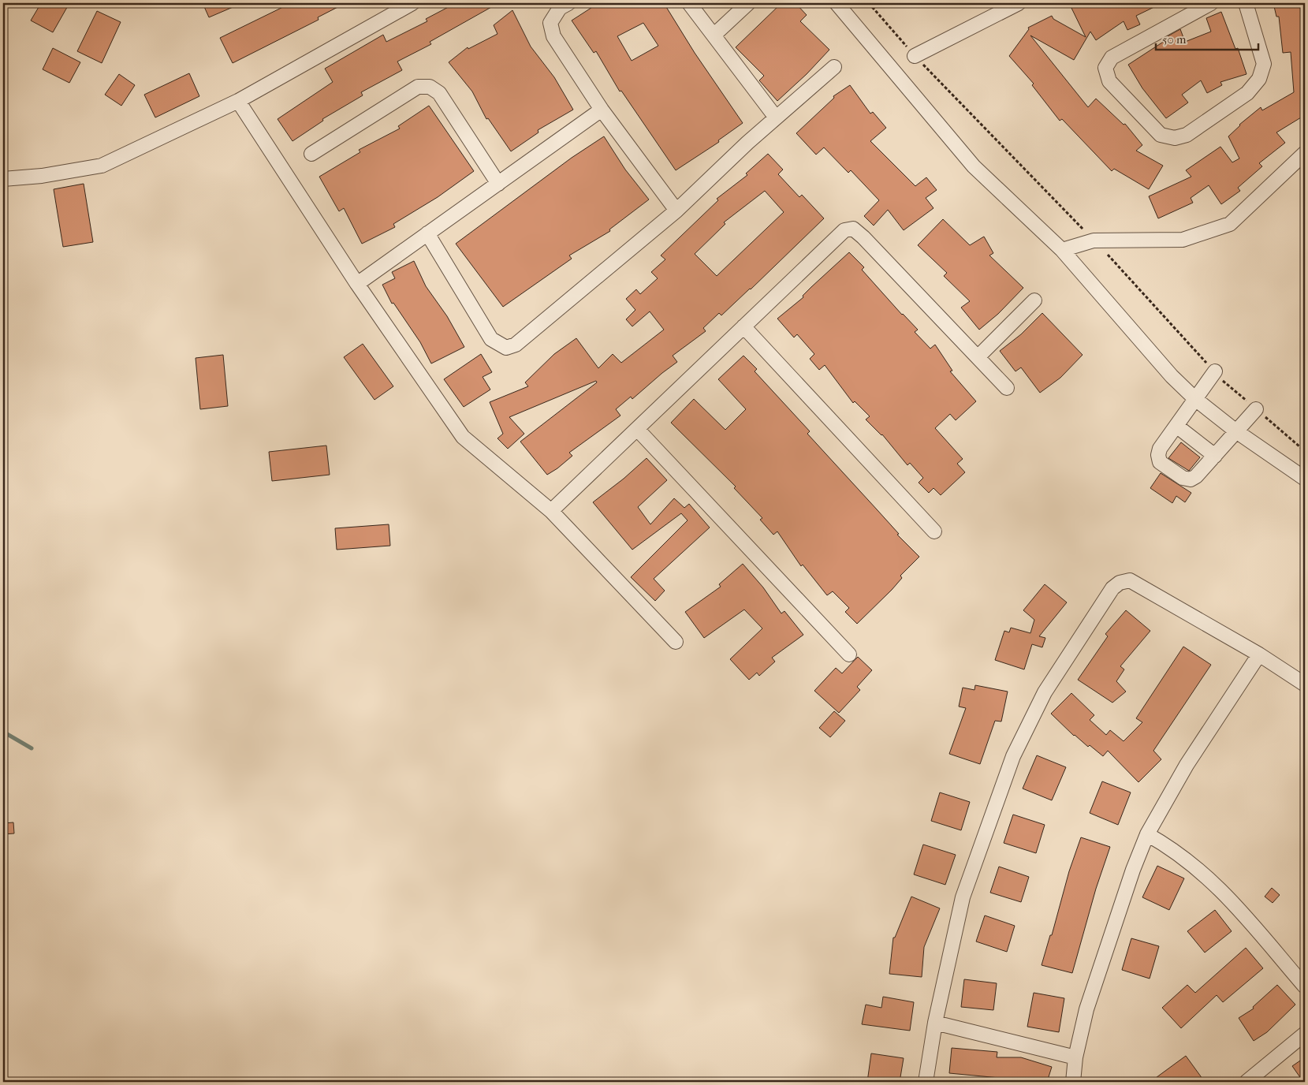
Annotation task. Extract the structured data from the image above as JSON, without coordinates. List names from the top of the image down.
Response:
{
  "scale_bar": "50 m"
}
